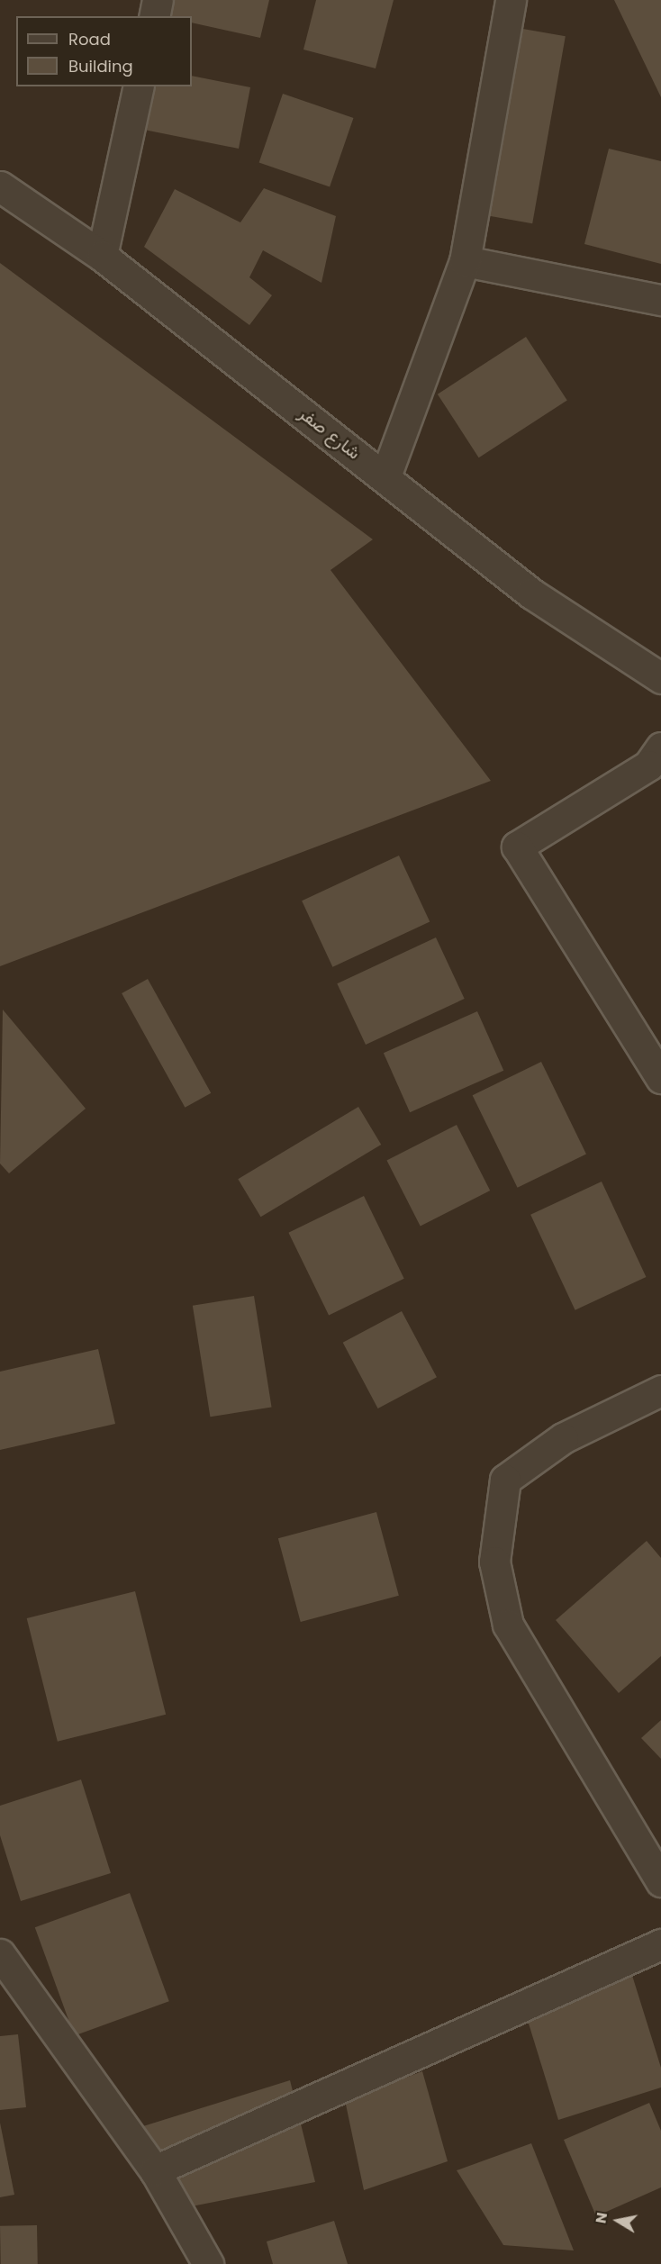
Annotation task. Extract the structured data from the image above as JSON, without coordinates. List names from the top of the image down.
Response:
{
  "streets": {
    "street": ["شارع صفر"]
  },
  "legend": ["Road", "Building"],
  "north": "left"
}
